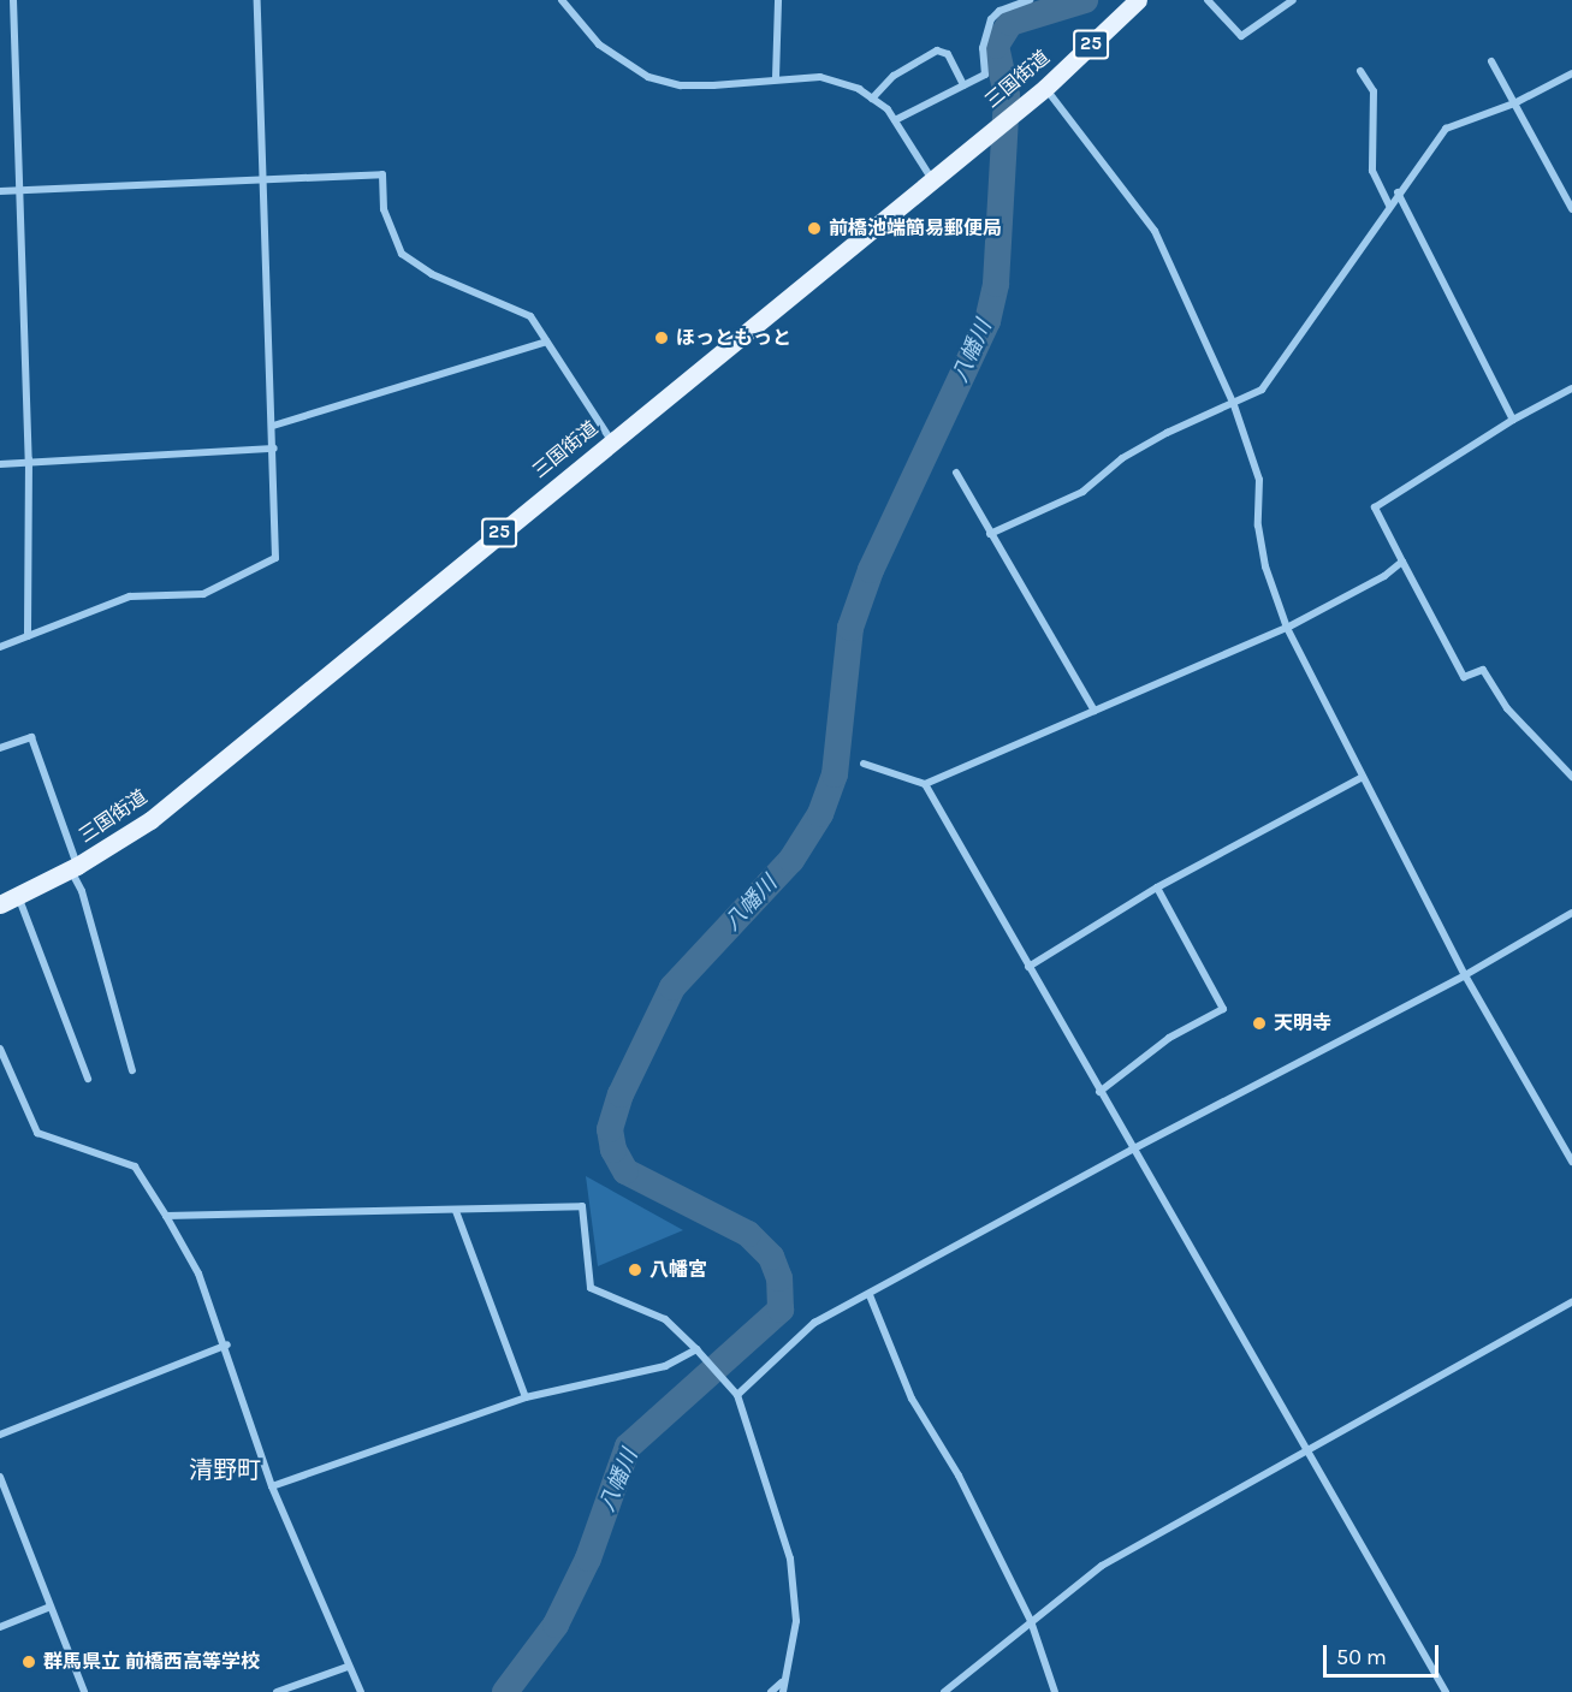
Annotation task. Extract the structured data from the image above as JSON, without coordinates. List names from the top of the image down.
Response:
{
  "streets": {
    "main road": ["25", "三国街道"]
  },
  "districts": ["清野町"],
  "water": ["八幡川"],
  "places": [
    "前橋池端簡易郵便局",
    "ほっともっと",
    "天明寺",
    "八幡宮",
    "群馬県立 前橋西高等学校"
  ],
  "scale_bar": "50 m"
}
